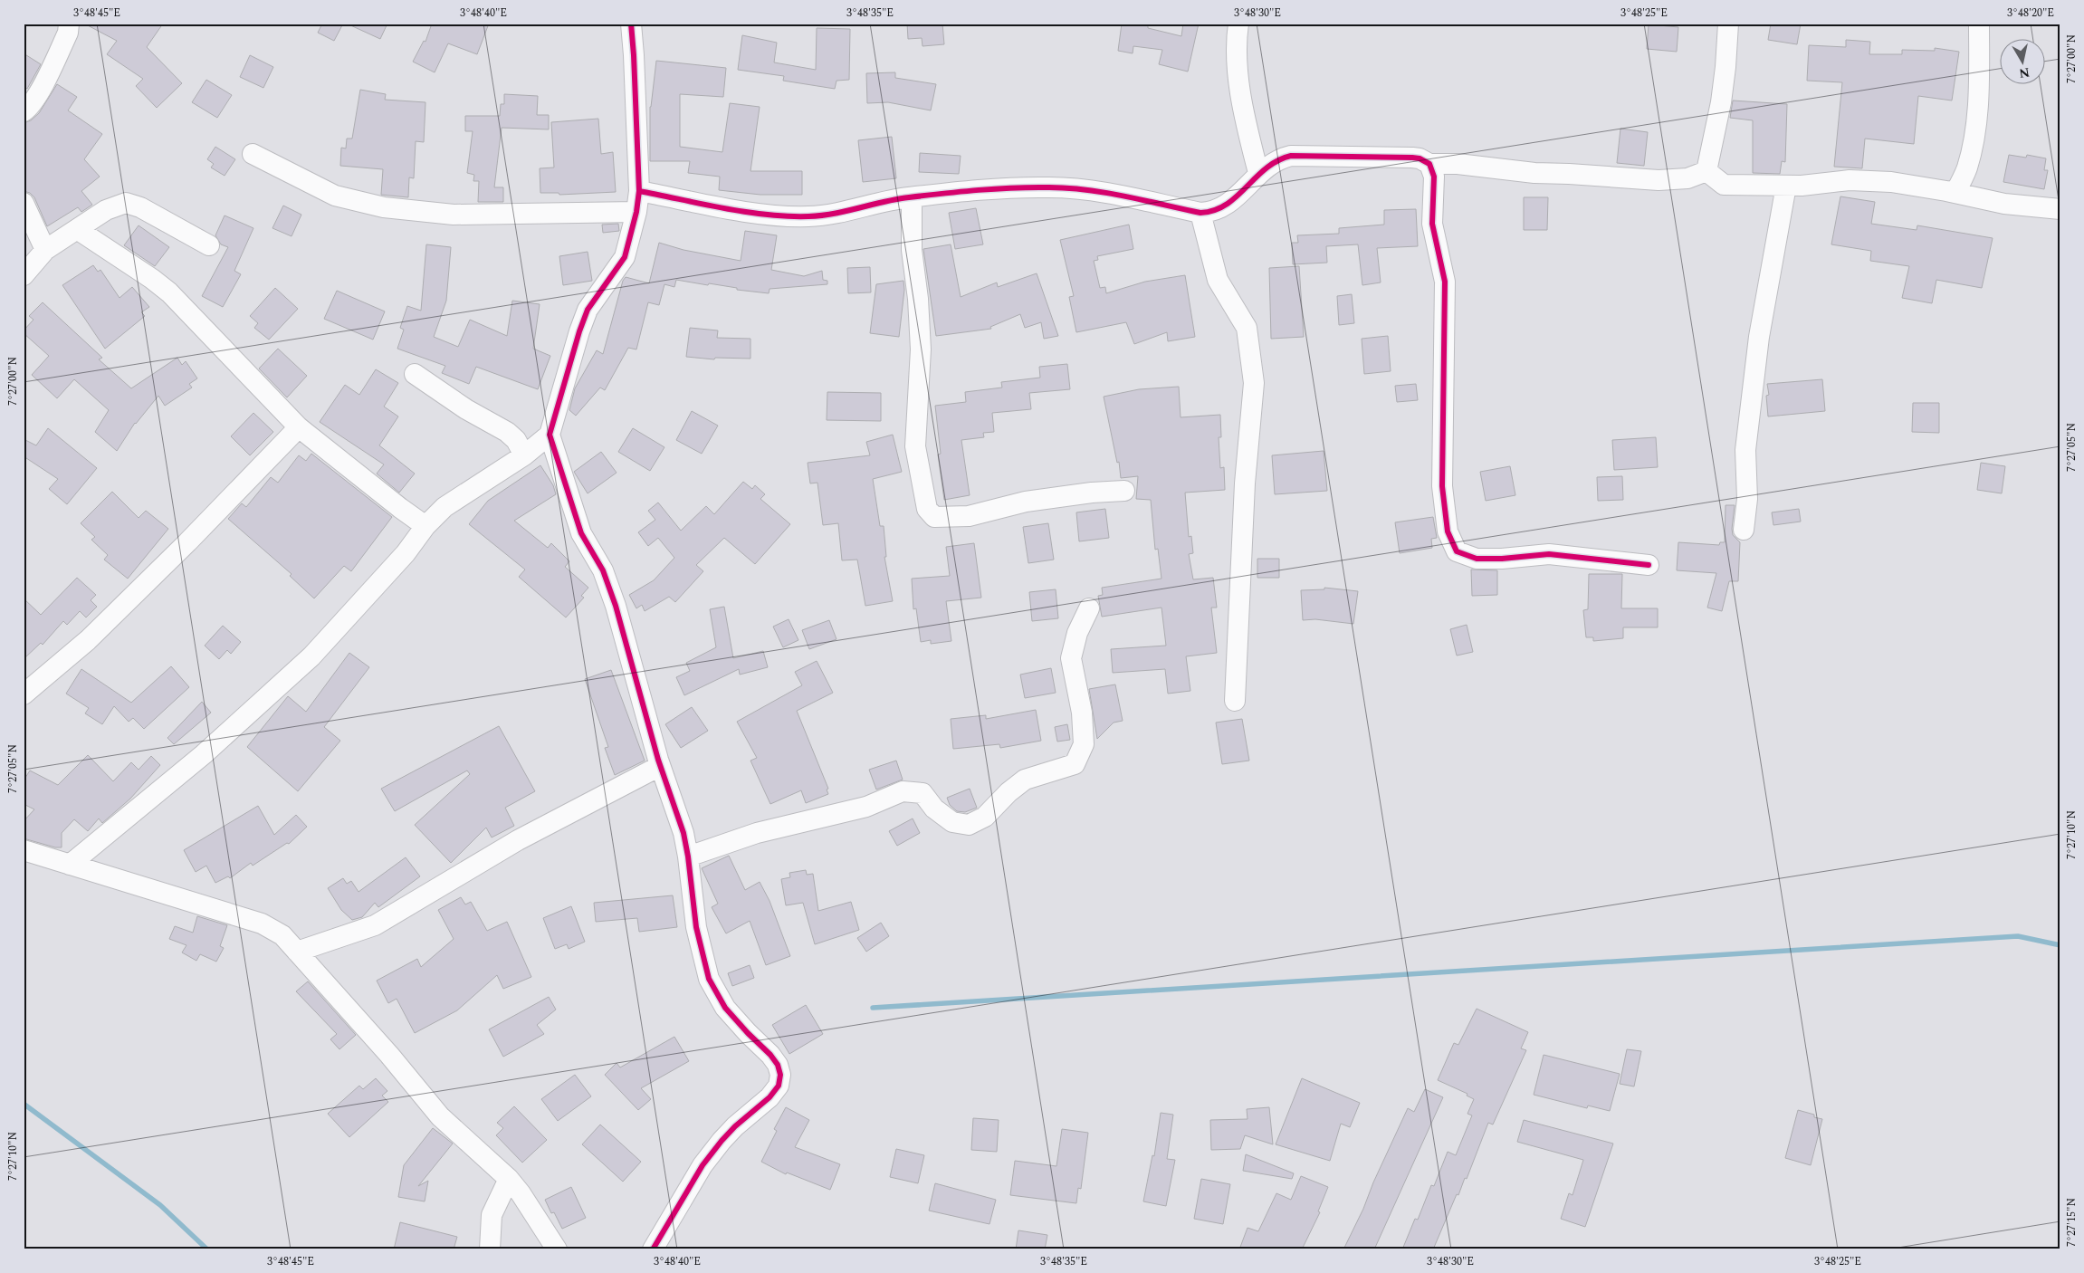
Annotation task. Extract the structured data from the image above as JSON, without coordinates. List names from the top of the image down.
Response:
{
  "north": "bottom",
  "coordinates": [
    "3°48'45\"E",
    "3°48'40\"E",
    "3°48'35\"E",
    "3°48'30\"E",
    "3°48'25\"E",
    "3°48'20\"E",
    "7°27'00\"N",
    "7°27'05\"N",
    "7°27'10\"N",
    "7°27'15\"N"
  ]
}
